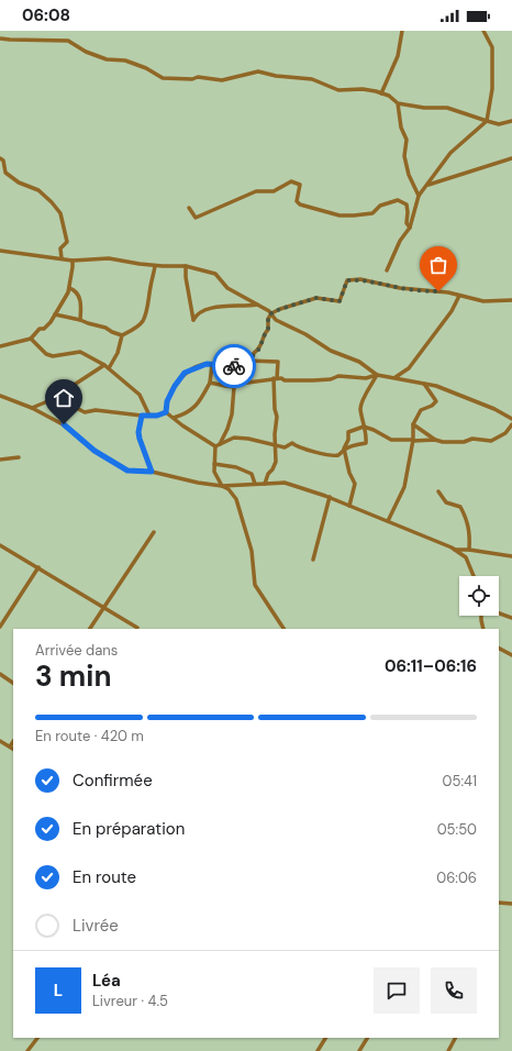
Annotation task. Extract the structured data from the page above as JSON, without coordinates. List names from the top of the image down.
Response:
{
  "page": {
    "status": "06:08",
    "heading": ["3 min", "Arrivée dans", "06:11–06:16"],
    "panel": ["Léa", "Livreur · 4.5"],
    "bar": "En route · 420 m",
    "list": [
      ["Confirmée", "05:41"],
      ["En préparation", "05:50"],
      ["En route", "06:06"],
      "Livrée"
    ],
    "round": "L"
  }
}
